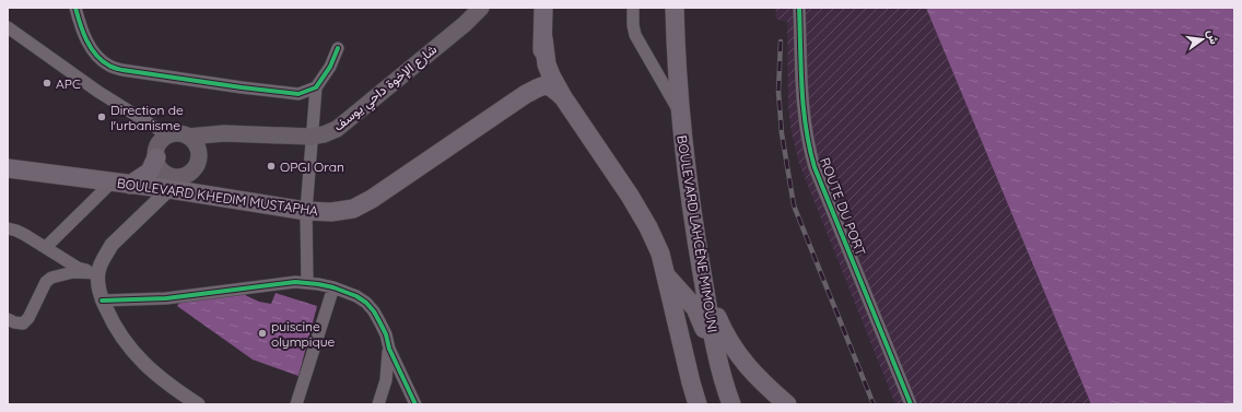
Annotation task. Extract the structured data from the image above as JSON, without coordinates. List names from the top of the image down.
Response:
{
  "streets": {
    "main road": ["شارع الإخوة داحي يوسف", "BOULEVARD KHEDIM MUSTAPHA", "BOULEVARD LAHCÈNE MIMOUNI"],
    "street": ["ROUTE DU PORT"]
  },
  "crossings": [
    ["شارع الإخوة داحي يوسف", "BOULEVARD KHEDIM MUSTAPHA"]
  ],
  "places": [
    "APC",
    "Direction de l'urbanisme",
    "OPGI Oran",
    "puiscine olympique"
  ],
  "north": "right"
}
